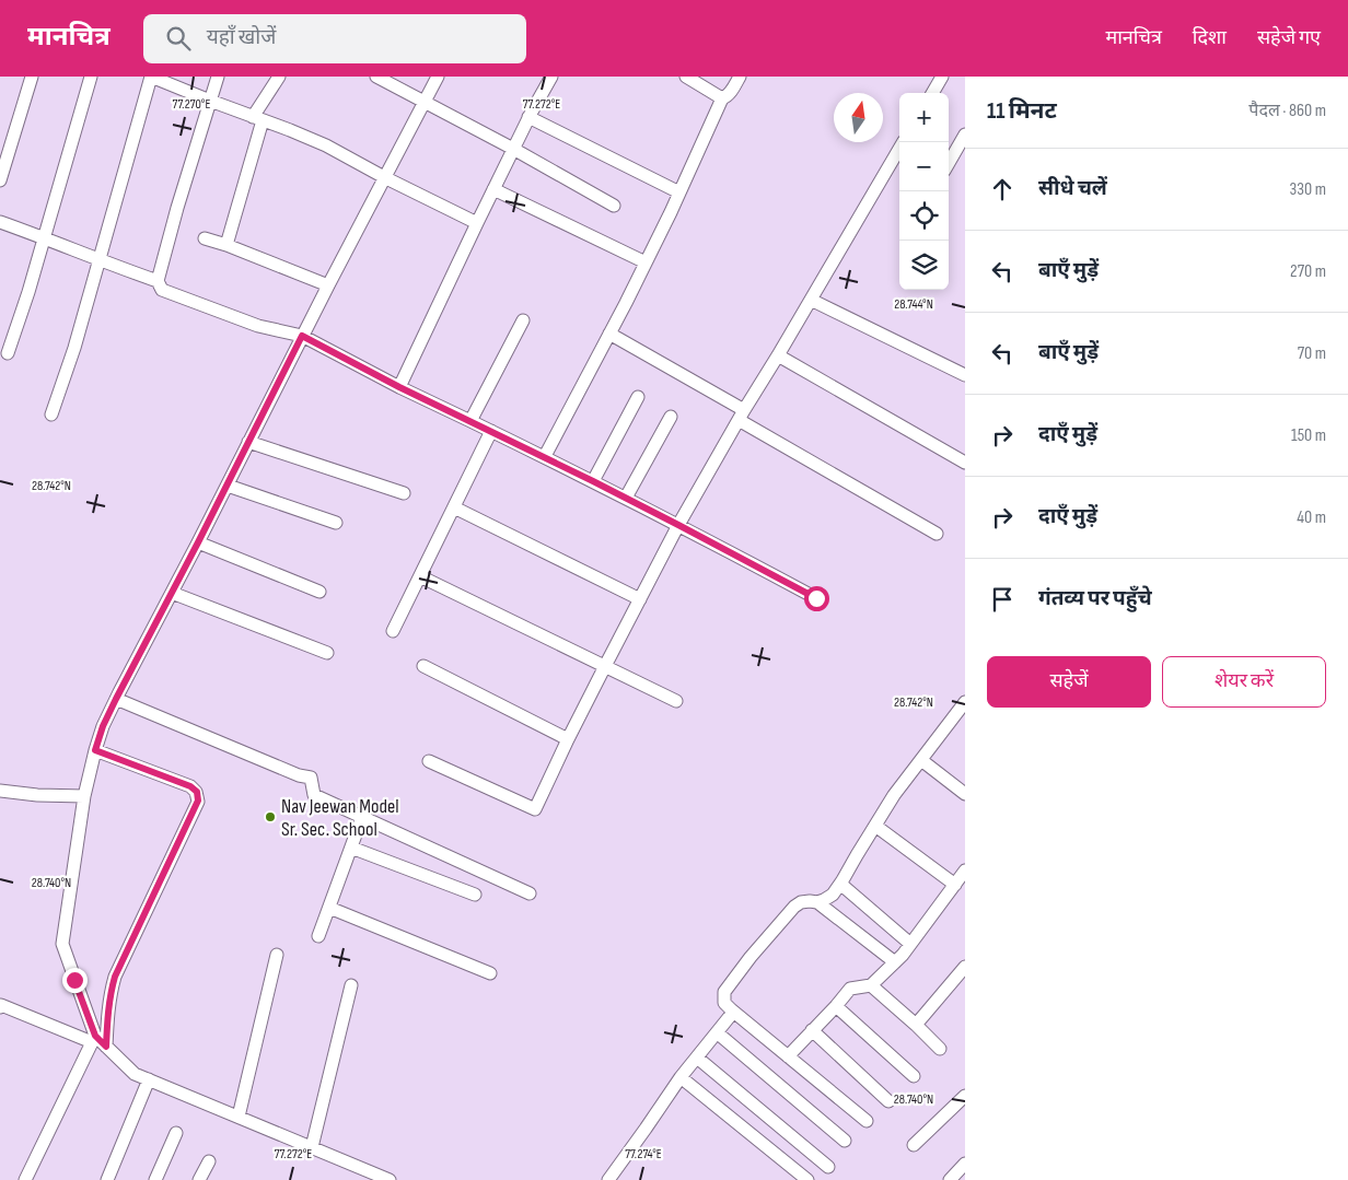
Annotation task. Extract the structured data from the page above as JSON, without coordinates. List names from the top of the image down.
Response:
{
  "places": ["Nav Jeewan Model Sr. Sec. School"],
  "north": "top",
  "page": {
    "header": "मानचित्र",
    "search": "यहाँ खोजें",
    "nav": ["मानचित्र", "दिशा", "सहेजे गए"],
    "heading": ["11 मिनट", "पैदल · 860 m"],
    "map_buttons": ["+", "−"],
    "list": [
      ["सीधे चलें", "330 m"],
      ["बाएँ मुड़ें", "270 m"],
      ["बाएँ मुड़ें", "70 m"],
      ["दाएँ मुड़ें", "150 m"],
      ["दाएँ मुड़ें", "40 m"],
      "गंतव्य पर पहुँचे"
    ],
    "buttons": ["सहेजें", "शेयर करें"]
  },
  "coordinates": [
    "77.270°E",
    "77.272°E",
    "28.744°N",
    "28.742°N",
    "28.740°N",
    "77.274°E"
  ]
}
